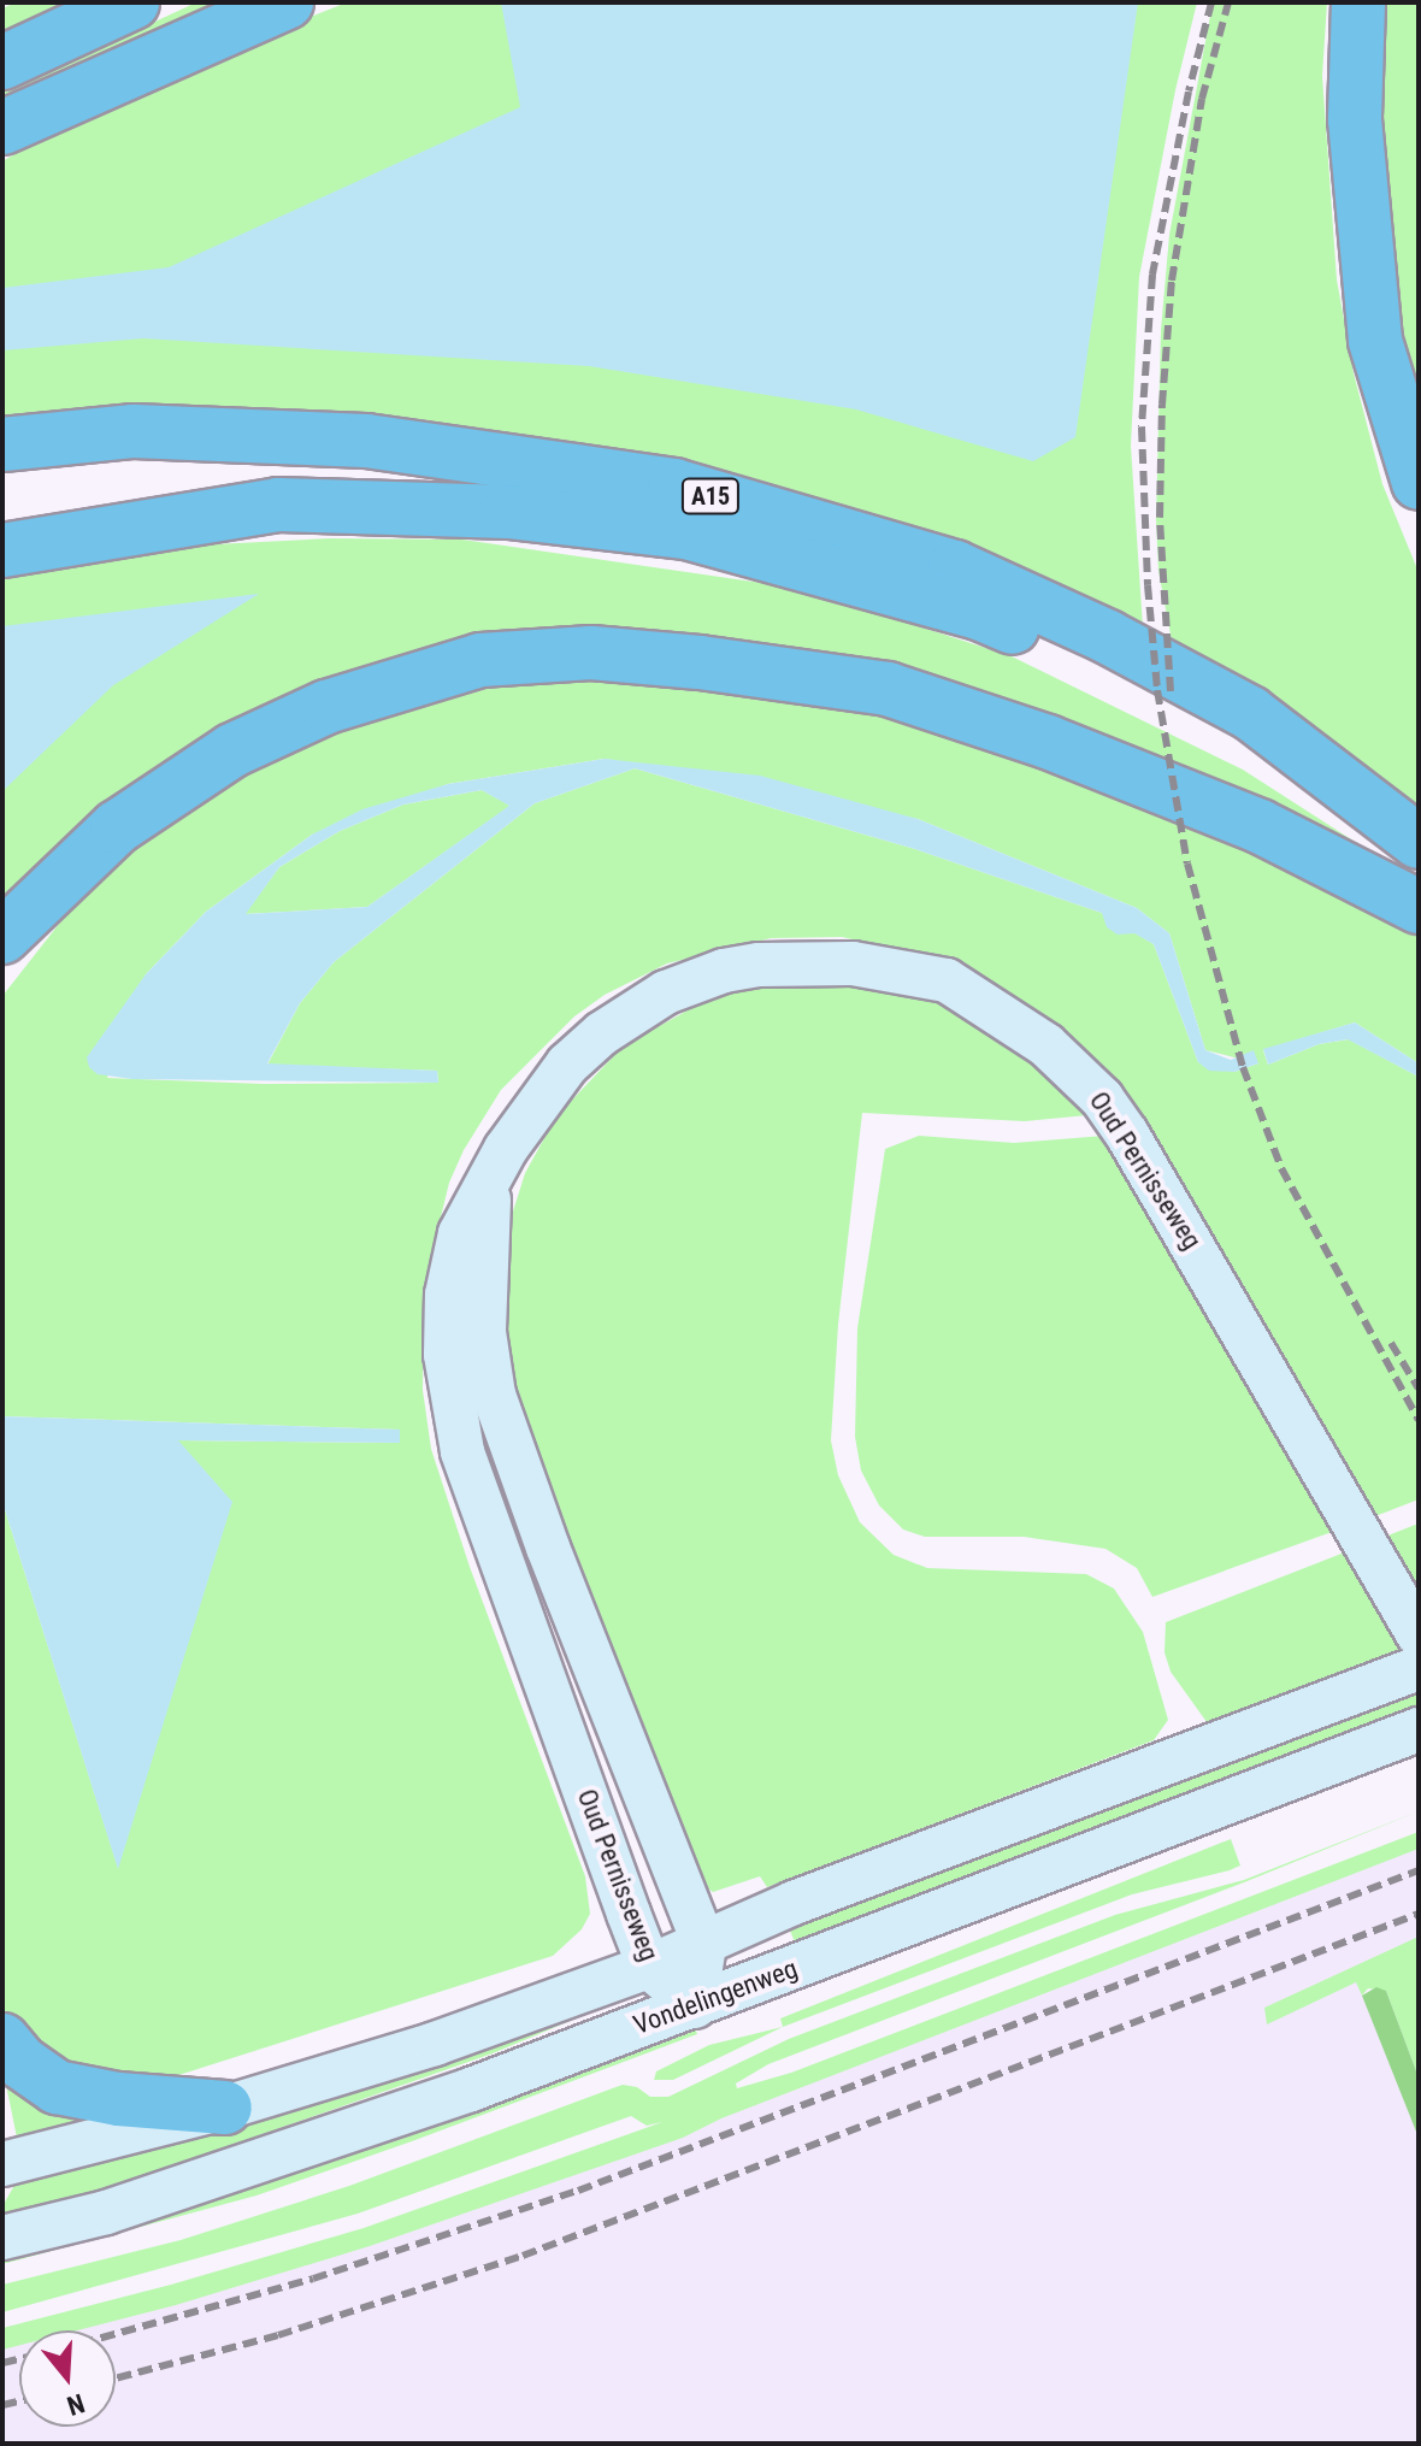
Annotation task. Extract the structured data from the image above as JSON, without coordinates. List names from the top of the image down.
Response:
{
  "streets": {
    "highway": ["A15"],
    "street": ["Oud Pernisseweg", "Vondelingenweg"]
  },
  "crossings": [
    ["Oud Pernisseweg", "Vondelingenweg"]
  ],
  "north": "bottom"
}
